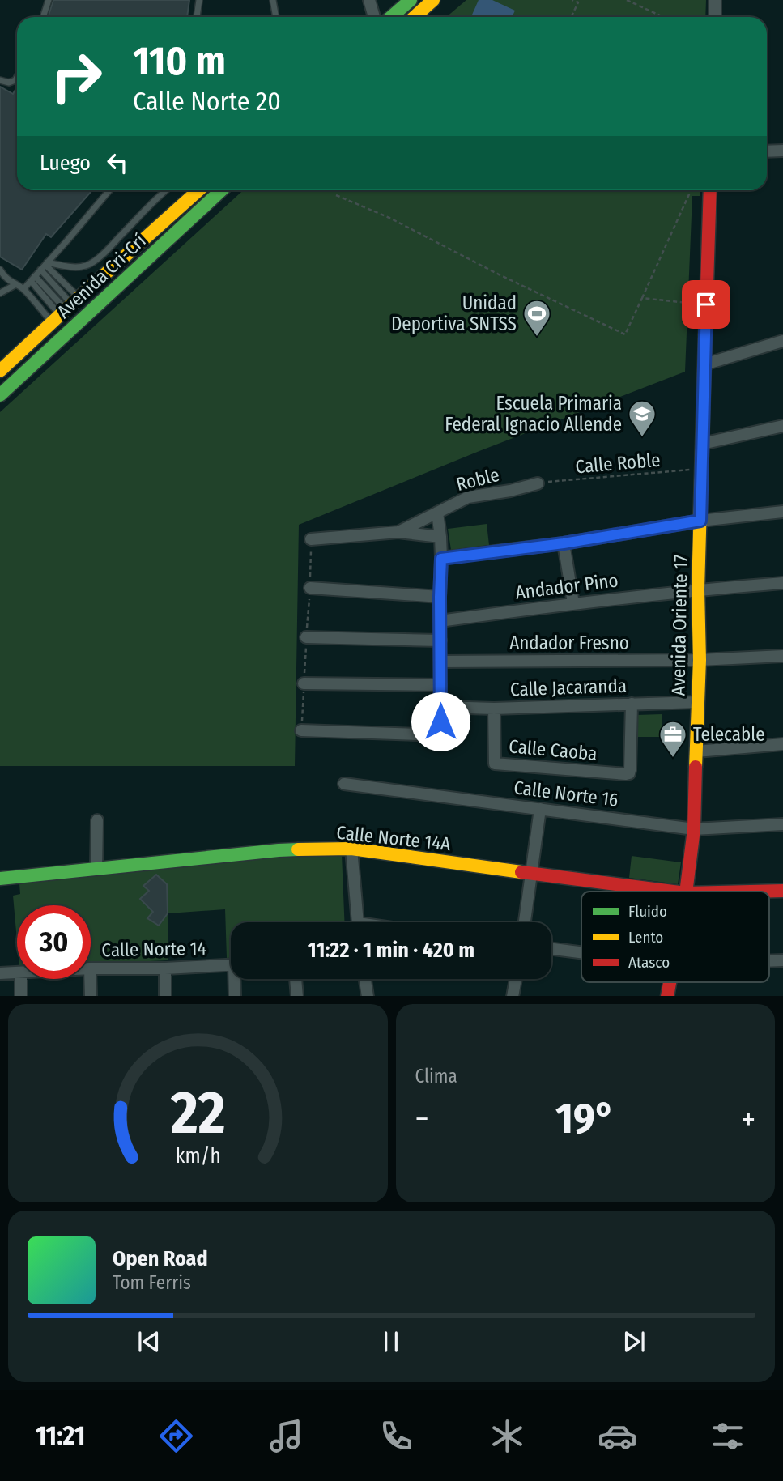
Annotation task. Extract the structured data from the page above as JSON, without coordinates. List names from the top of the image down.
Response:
{
  "streets": {
    "street": [
      "Avenida Cri-Crí",
      "Roble",
      "Andador Pino",
      "Avenida Oriente 17",
      "Andador Fresno",
      "Calle Jacaranda",
      "Calle Caoba",
      "Calle Norte 16",
      "Calle Norte 14A",
      "Calle Norte 14"
    ],
    "path": ["Calle Roble"]
  },
  "crossings": [
    ["Calle Roble", "Roble"],
    ["Calle Roble", "Avenida Oriente 17"],
    ["Andador Pino", "Avenida Oriente 17"],
    ["Avenida Oriente 17", "Andador Fresno"],
    ["Avenida Oriente 17", "Calle Jacaranda"],
    ["Avenida Oriente 17", "Calle Norte 16"],
    ["Calle Jacaranda", "Calle Caoba"]
  ],
  "places": {
    "sports": ["Unidad Deportiva SNTSS"],
    "school or university": ["Escuela Primaria Federal Ignacio Allende"],
    "office": ["Telecable"]
  },
  "legend": ["Fluido", "Lento", "Atasco"],
  "page": {
    "turn": ["110 m", "Calle Norte 20"],
    "then": "Luego",
    "limit": "30",
    "trip": "11:22 · 1 min · 420 m",
    "tile": "Clima",
    "heat": ["−", "19°", "+"],
    "song": ["Open Road", "Tom Ferris"],
    "tabs": "11:21",
    "gauge": ["22", "km/h"]
  }
}
